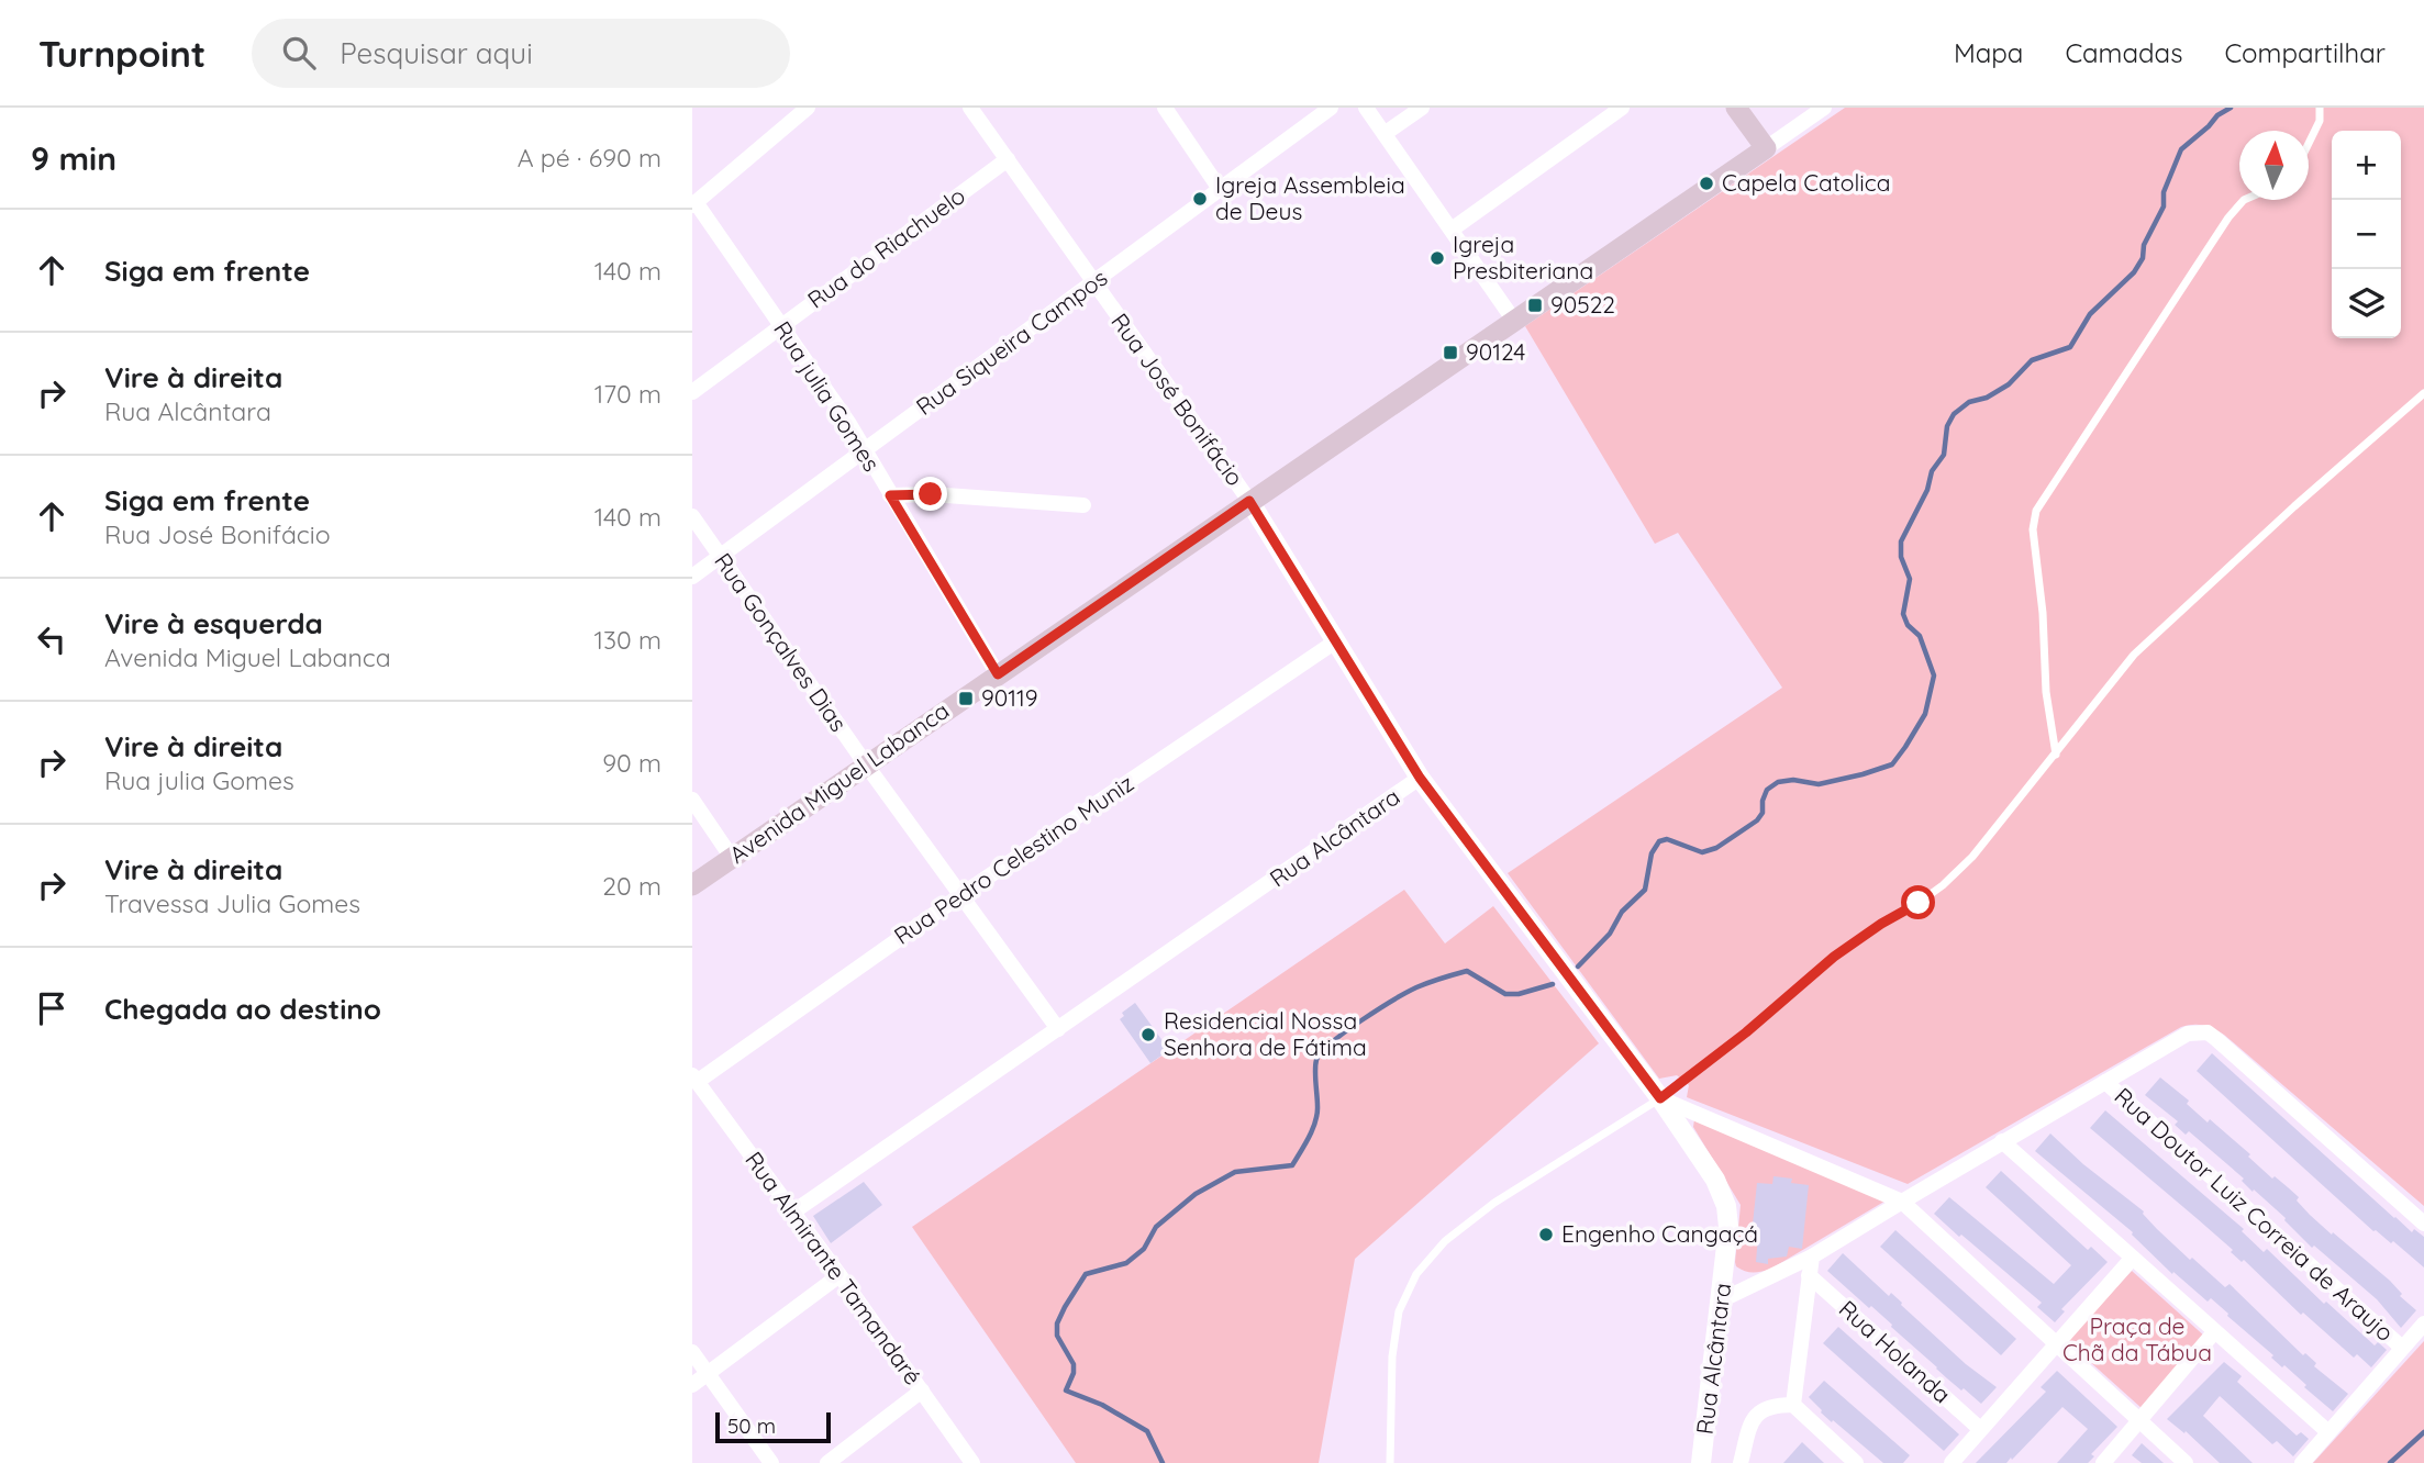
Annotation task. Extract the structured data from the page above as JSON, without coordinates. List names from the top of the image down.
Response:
{
  "streets": {
    "main road": ["Avenida Miguel Labanca"],
    "street": [
      "Rua do Riachuelo",
      "Rua Siqueira Campos",
      "Rua julia Gomes",
      "Rua José Bonifácio",
      "Rua Gonçalves Dias",
      "Rua Alcântara",
      "Rua Pedro Celestino Muniz",
      "Rua Doutor Luiz Correia de Araujo",
      "Rua Almirante Tamandaré",
      "Rua Holanda"
    ]
  },
  "crossings": [
    ["Rua do Riachuelo", "Rua julia Gomes"],
    ["Rua do Riachuelo", "Rua José Bonifácio"],
    ["Rua Siqueira Campos", "Rua julia Gomes"],
    ["Rua Siqueira Campos", "Rua José Bonifácio"],
    ["Rua Siqueira Campos", "Rua Gonçalves Dias"],
    ["Rua julia Gomes", "Avenida Miguel Labanca"],
    ["Rua José Bonifácio", "Avenida Miguel Labanca"],
    ["Rua José Bonifácio", "Rua Alcântara"],
    ["Rua José Bonifácio", "Rua Pedro Celestino Muniz"],
    ["Rua Gonçalves Dias", "Avenida Miguel Labanca"],
    ["Rua Gonçalves Dias", "Rua Alcântara"],
    ["Rua Gonçalves Dias", "Rua Pedro Celestino Muniz"],
    ["Rua Alcântara", "Rua Doutor Luiz Correia de Araujo"],
    ["Rua Alcântara", "Rua Almirante Tamandaré"],
    ["Rua Pedro Celestino Muniz", "Rua Almirante Tamandaré"]
  ],
  "parks": ["Praça de Chã da Tábua"],
  "places": {
    "other": [
      "Capela Catolica",
      "Igreja Assembleia de Deus",
      "Igreja Presbiteriana",
      "Residencial Nossa Senhora de Fátima",
      "Engenho Cangaçá"
    ],
    "transit": ["90522", "90124", "90119"]
  },
  "scale_bar": "50 m",
  "north": "top",
  "page": {
    "header": "Turnpoint",
    "search": "Pesquisar aqui",
    "nav": ["Mapa", "Camadas", "Compartilhar"],
    "heading": ["9 min", "A pé · 690 m"],
    "map_buttons": ["+", "−"],
    "list": [
      ["Siga em frente", "140 m"],
      ["Vire à direita", "Rua Alcântara", "170 m"],
      ["Siga em frente", "Rua José Bonifácio", "140 m"],
      ["Vire à esquerda", "Avenida Miguel Labanca", "130 m"],
      ["Vire à direita", "Rua julia Gomes", "90 m"],
      ["Vire à direita", "Travessa Julia Gomes", "20 m"],
      "Chegada ao destino"
    ],
    "scale": "50 m"
  }
}
